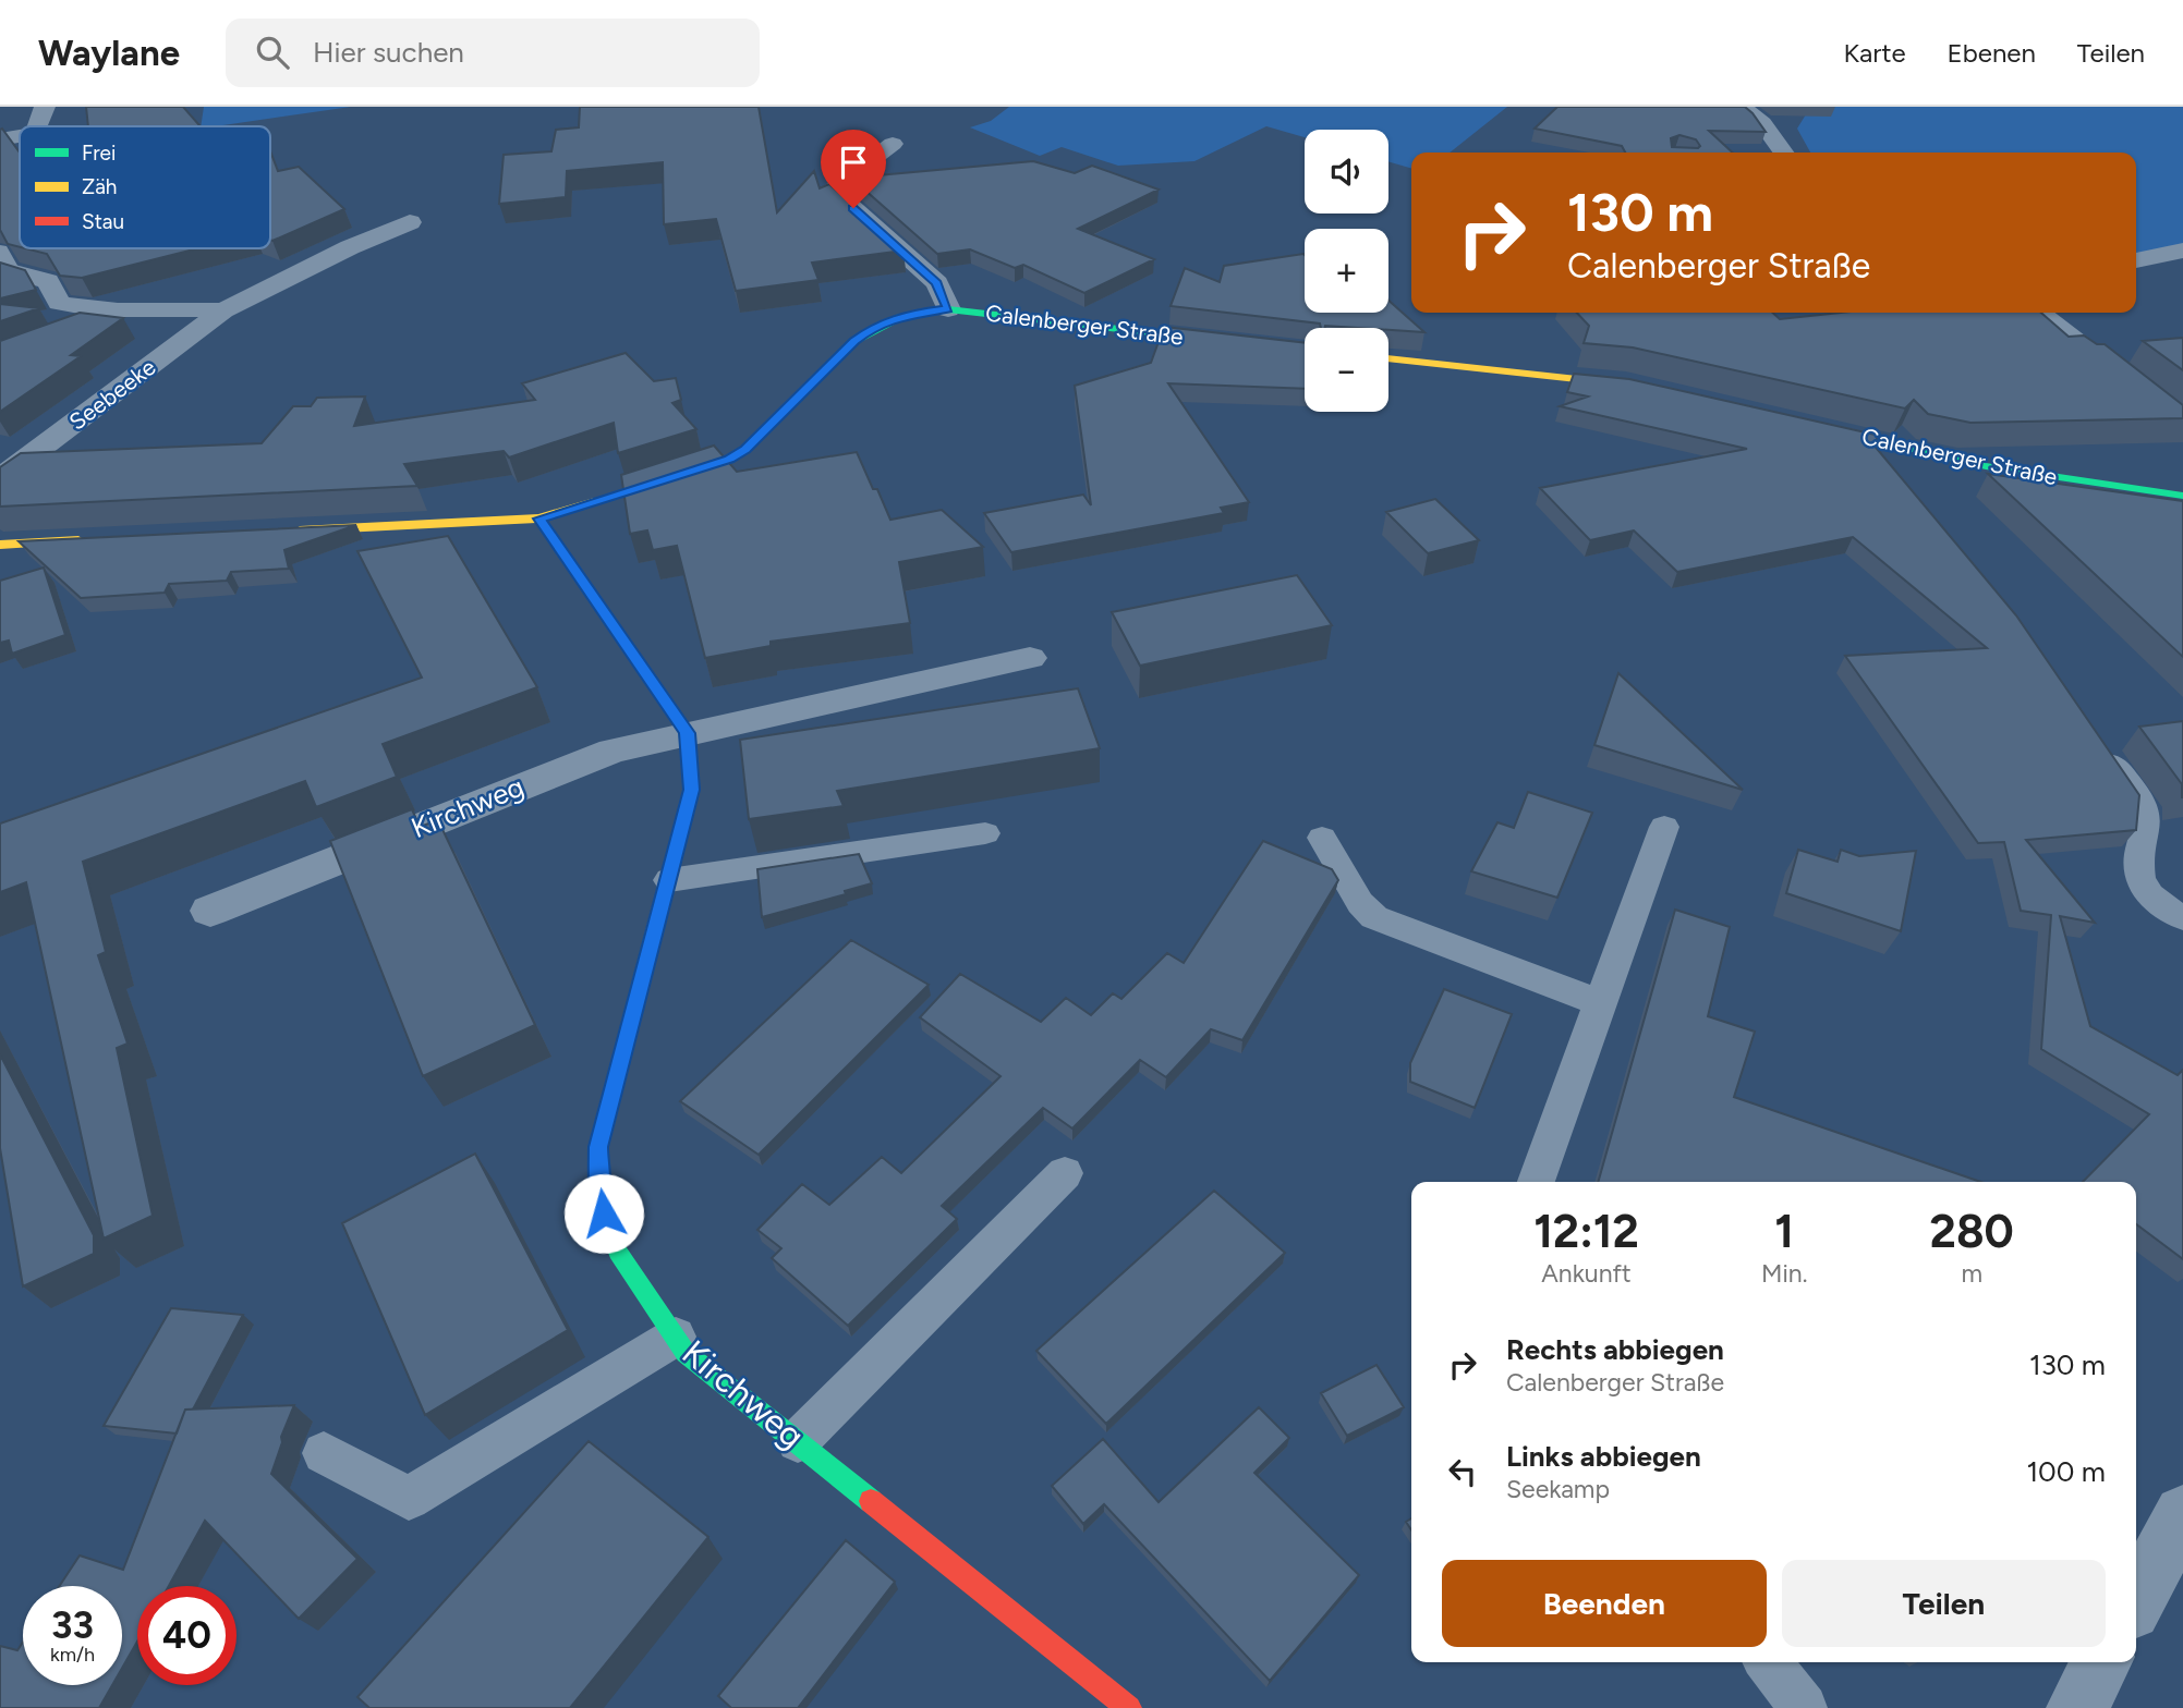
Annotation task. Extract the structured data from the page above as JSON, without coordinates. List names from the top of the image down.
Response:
{
  "streets": {
    "street": ["Calenberger Straße", "Seebeeke", "Kirchweg"]
  },
  "legend": ["Frei", "Zäh", "Stau"],
  "page": {
    "header": "Waylane",
    "search": "Hier suchen",
    "nav": ["Karte", "Ebenen", "Teilen"],
    "map_buttons": ["+", "−"],
    "turn": ["130 m", "Calenberger Straße"],
    "eta": [
      "12:12",
      "Ankunft",
      "1",
      "Min.",
      "280",
      "m"
    ],
    "list": [
      {
        "name": "Rechts abbiegen",
        "note": "Calenberger Straße",
        "value": "130 m"
      },
      {
        "name": "Links abbiegen",
        "note": "Seekamp",
        "value": "100 m"
      }
    ],
    "buttons": ["Beenden", "Teilen"],
    "speed": "33 km/h",
    "limit": "40"
  }
}
